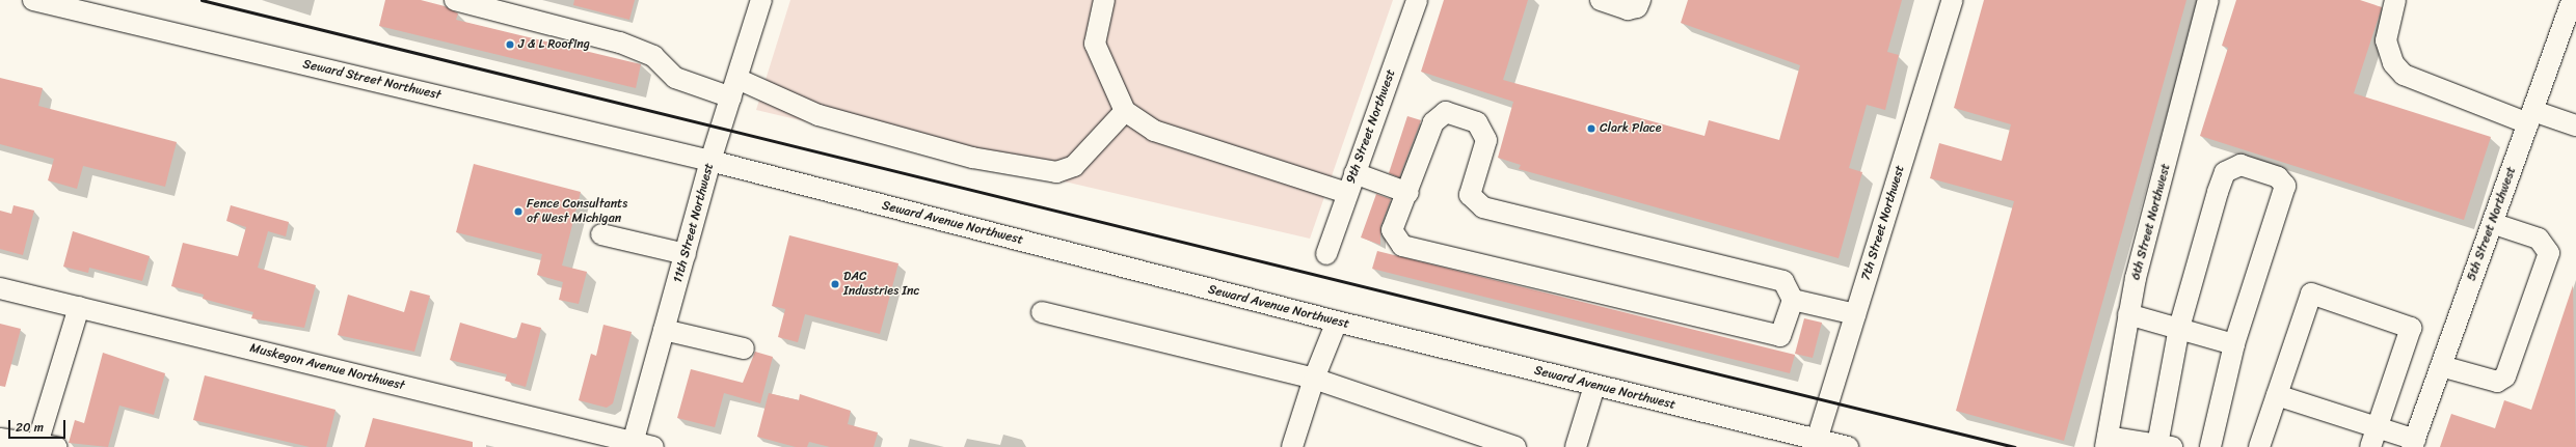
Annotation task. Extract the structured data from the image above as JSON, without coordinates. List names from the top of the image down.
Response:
{
  "streets": {
    "street": [
      "Seward Street Northwest",
      "9th Street Northwest",
      "6th Street Northwest",
      "11th Street Northwest",
      "Seward Avenue Northwest",
      "7th Street Northwest",
      "5th Street Northwest",
      "Muskegon Avenue Northwest"
    ]
  },
  "crossings": [
    ["Seward Street Northwest", "11th Street Northwest"],
    ["Seward Street Northwest", "Seward Avenue Northwest"],
    ["11th Street Northwest", "Seward Avenue Northwest"],
    ["11th Street Northwest", "Muskegon Avenue Northwest"],
    ["Seward Avenue Northwest", "7th Street Northwest"]
  ],
  "places": [
    "J & L Roofing",
    "Clark Place",
    "Fence Consultants of West Michigan",
    "DAC Industries Inc"
  ],
  "scale_bar": "20 m"
}
